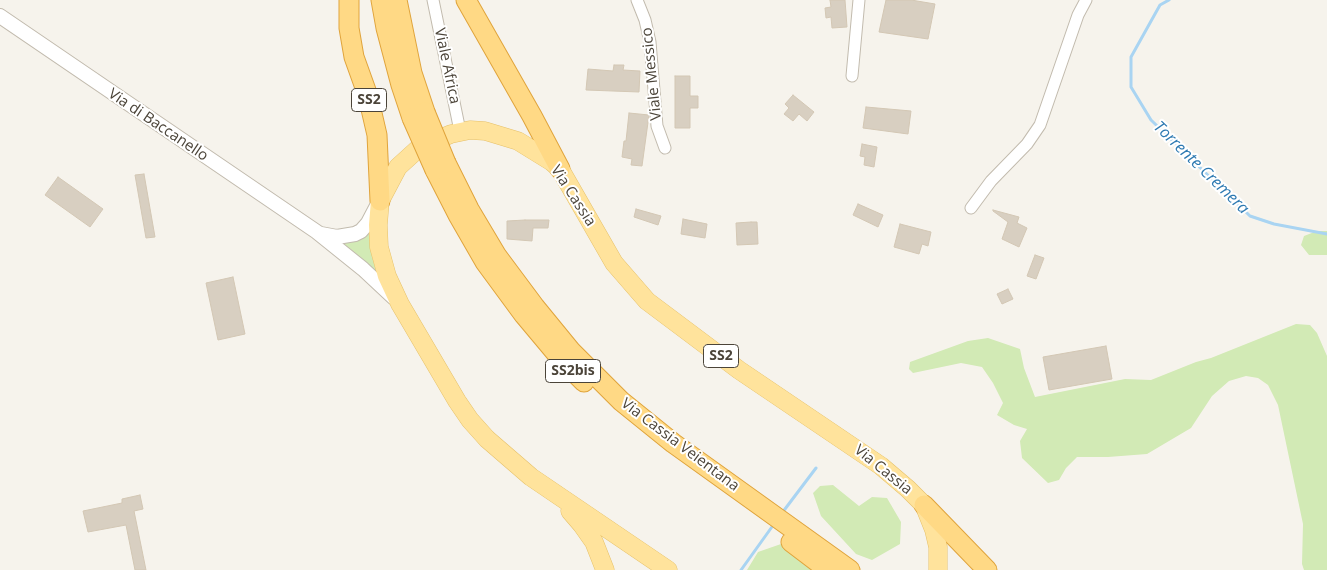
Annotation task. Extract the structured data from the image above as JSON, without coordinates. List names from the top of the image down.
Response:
{
  "streets": {
    "highway": ["SS2", "SS2bis", "Via Cassia Veientana"],
    "main road": ["Via Cassia"],
    "street": ["Viale Africa", "Viale Messico", "Via di Baccanello"]
  },
  "crossings": [
    ["Viale Africa", "Via Cassia"],
    ["SS2", "Via di Baccanello"],
    ["SS2", "Via Cassia"],
    ["Via di Baccanello", "Via Cassia"]
  ],
  "water": ["Torrente Cremera"]
}
